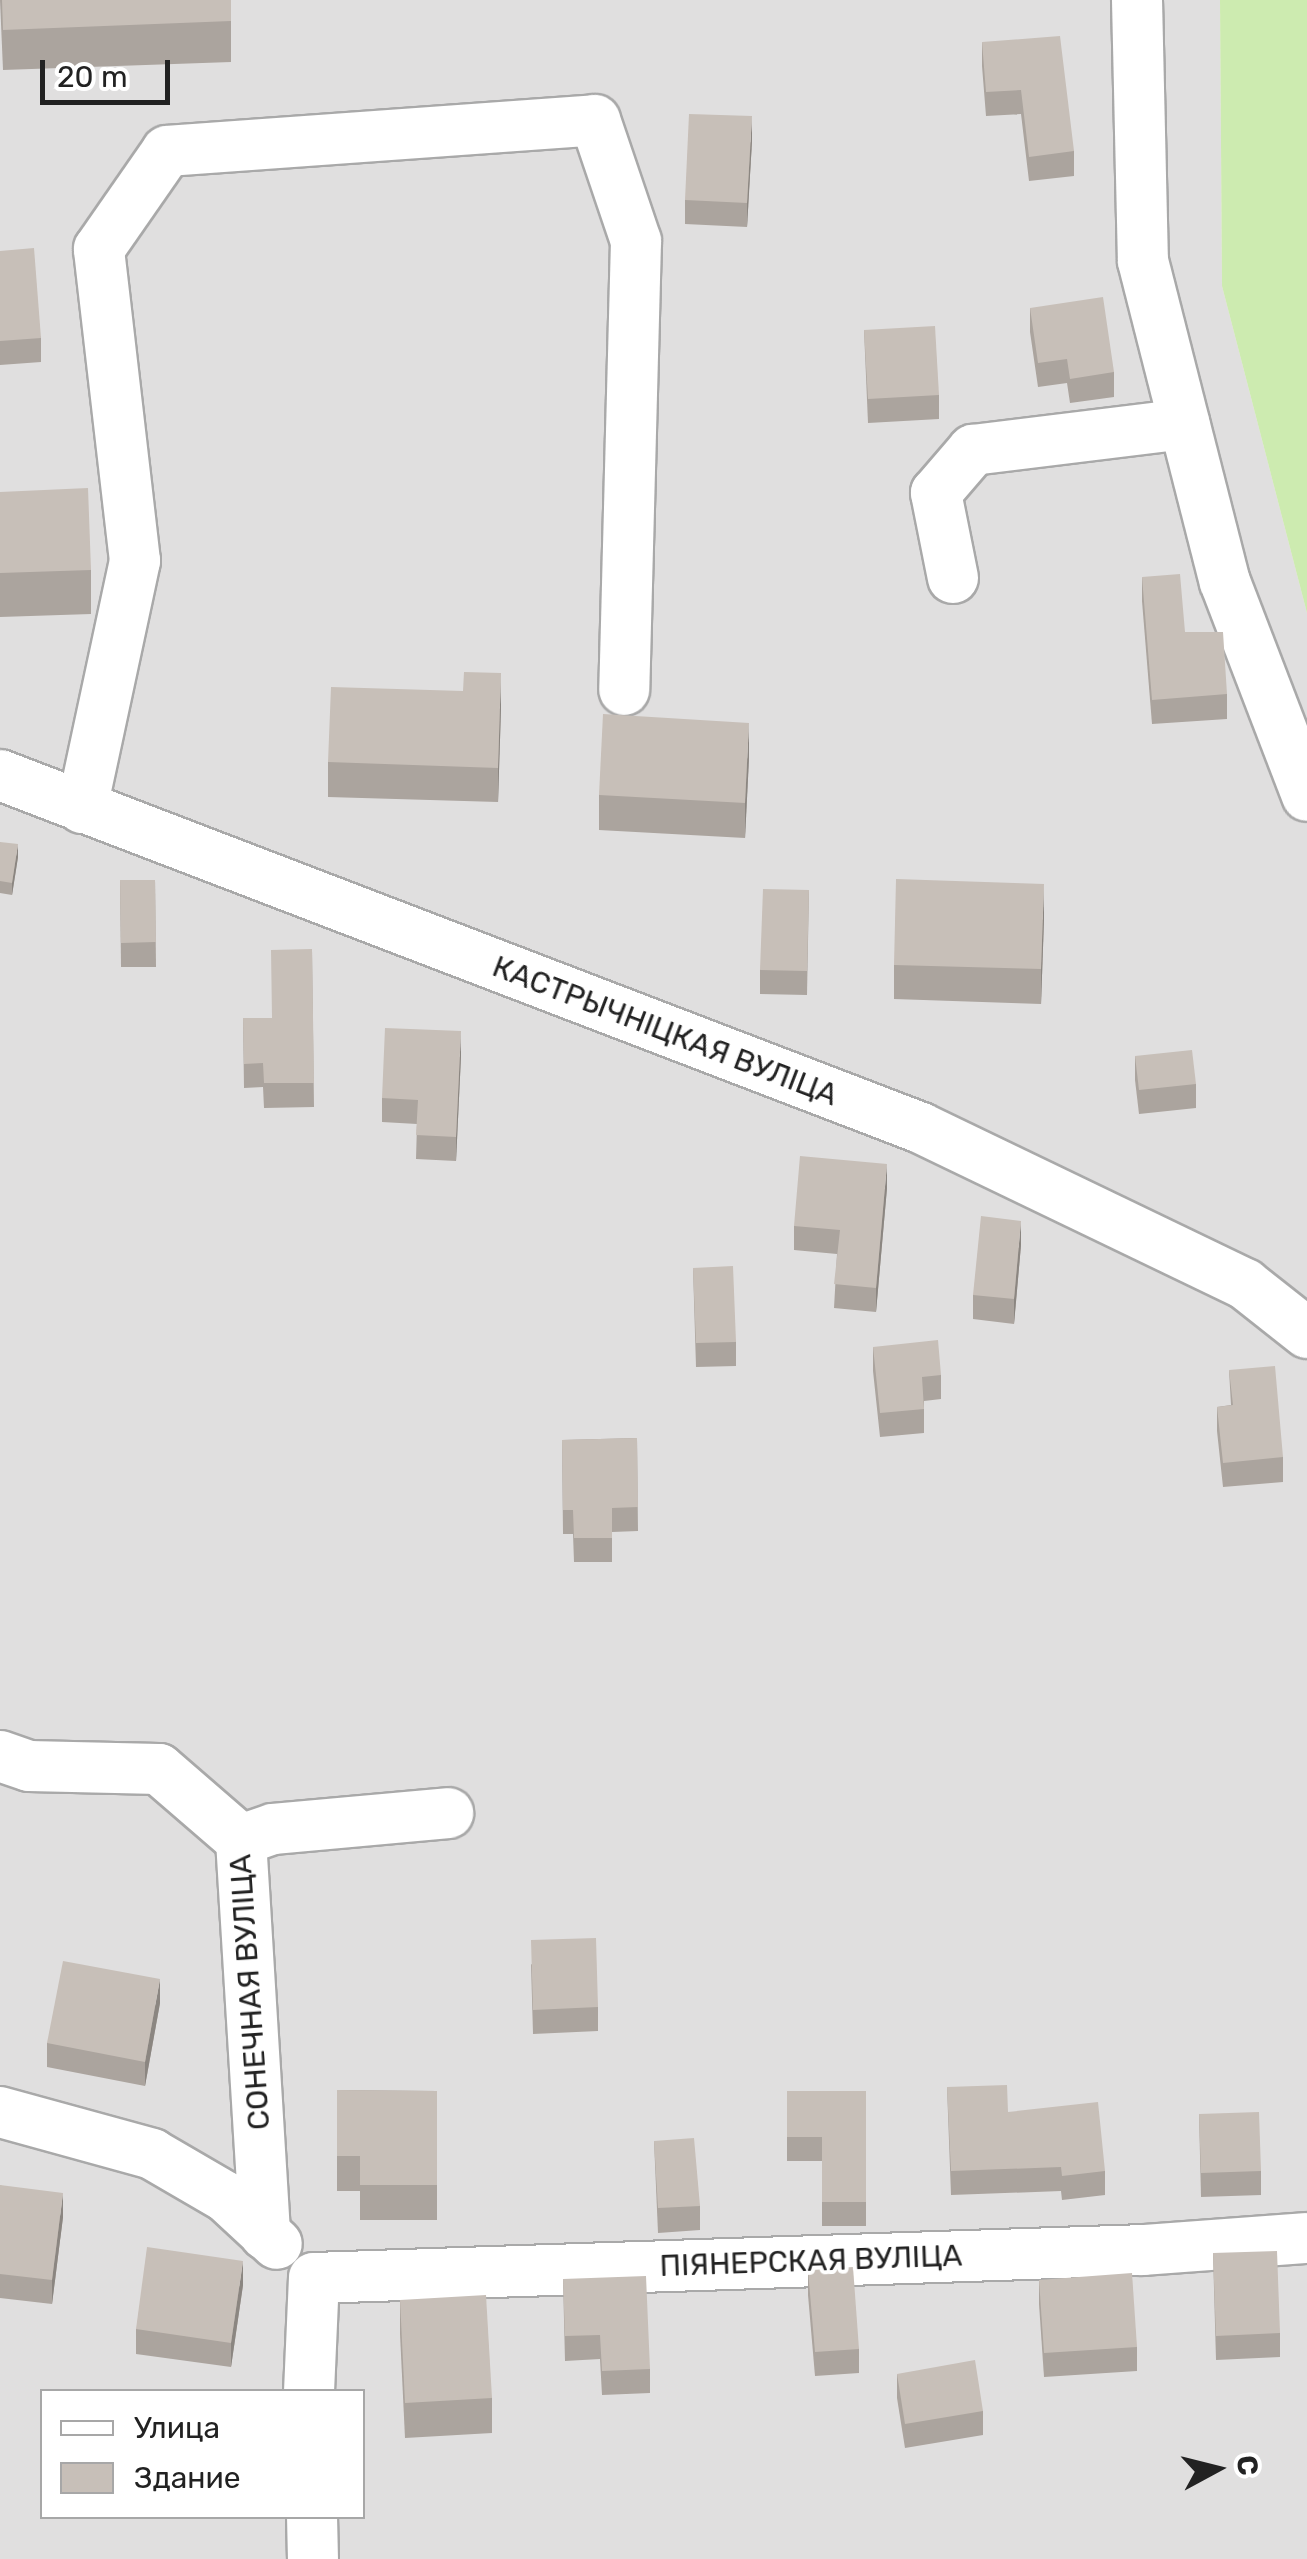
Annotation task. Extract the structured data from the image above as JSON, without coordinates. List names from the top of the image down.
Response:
{
  "streets": {
    "street": ["КАСТРЫЧНІЦКАЯ ВУЛІЦА", "СОНЕЧНАЯ ВУЛІЦА", "ПІЯНЕРСКАЯ ВУЛІЦА"]
  },
  "legend": ["Улица", "Здание"],
  "scale_bar": "20 m",
  "north": "right"
}
